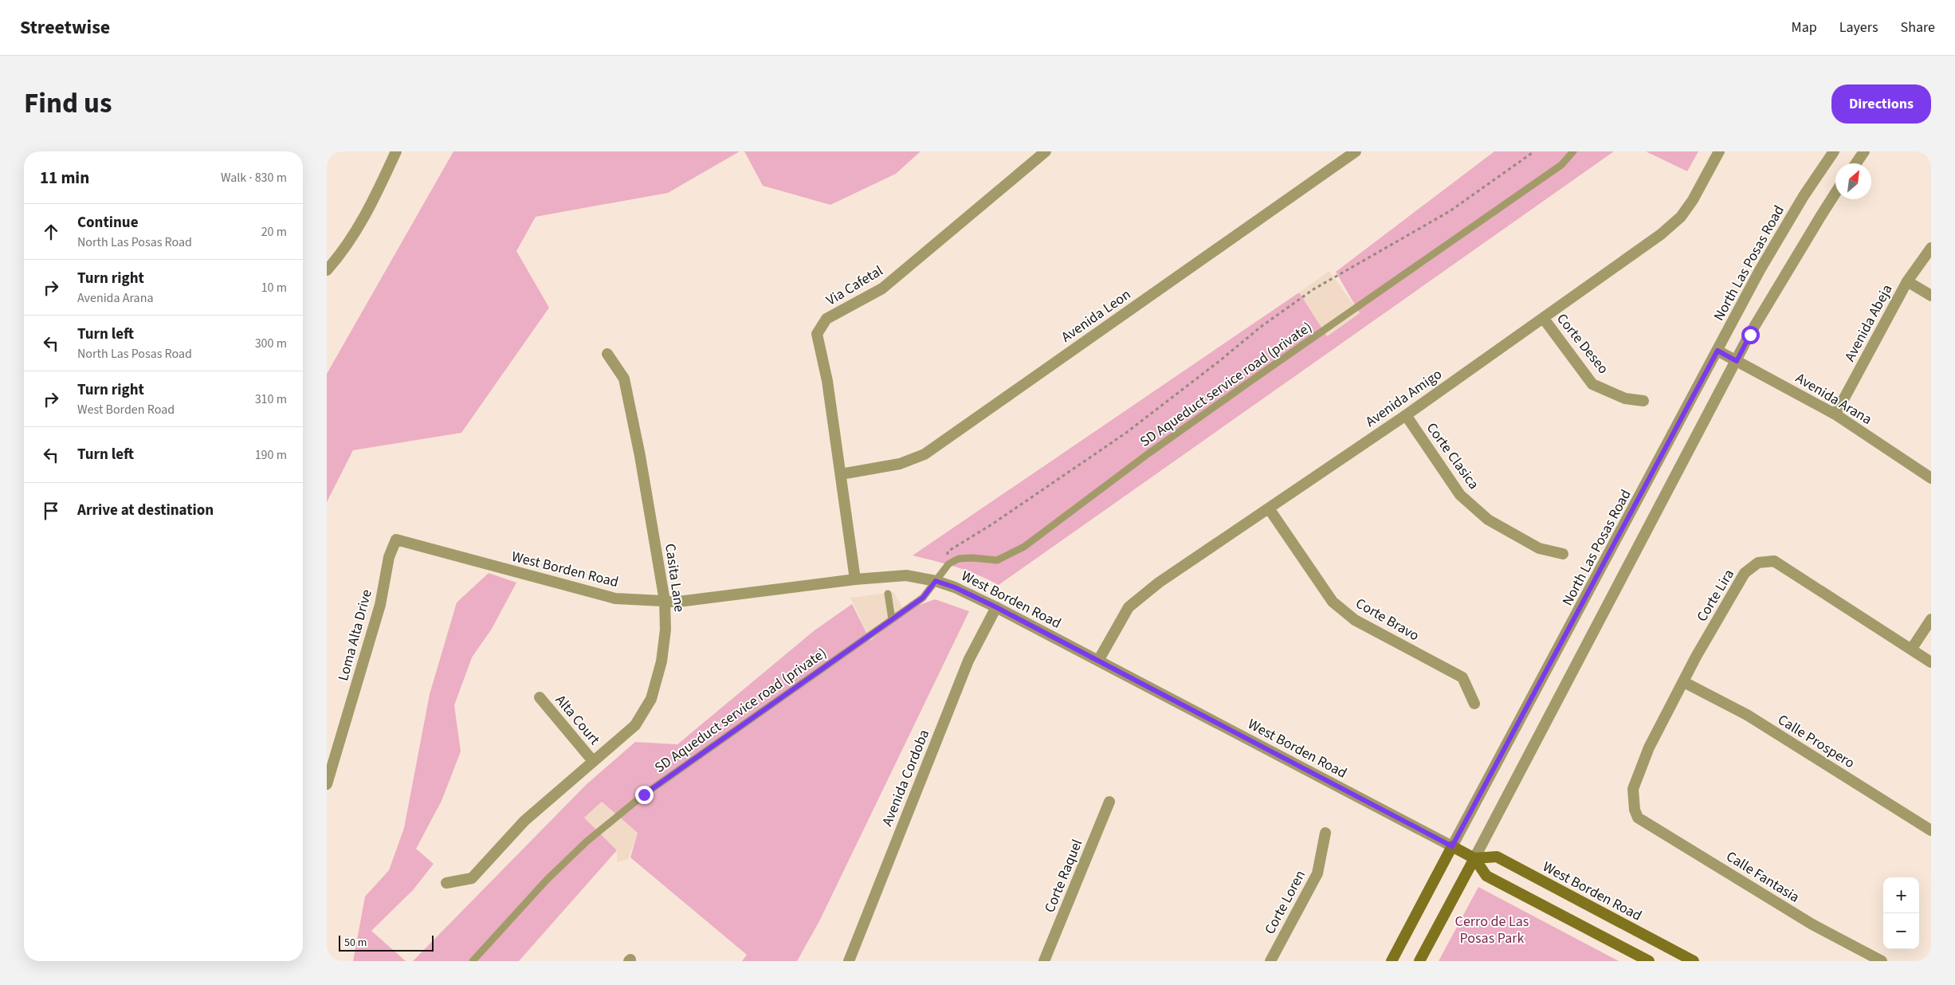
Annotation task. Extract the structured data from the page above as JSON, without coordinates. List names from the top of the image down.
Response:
{
  "streets": {
    "main road": ["North Las Posas Road", "West Borden Road"],
    "street": [
      "Via Cafetal",
      "Avenida Leon",
      "Avenida Abeja",
      "Corte Deseo",
      "Avenida Amigo",
      "Avenida Arana",
      "Corte Clasica",
      "Casita Lane",
      "Corte Lira",
      "Corte Bravo",
      "Loma Alta Drive",
      "Alta Court",
      "Calle Prospero",
      "Avenida Cordoba",
      "Corte Raquel",
      "Calle Fantasia",
      "Corte Loren"
    ],
    "lane": ["SD Aqueduct service road (private)"]
  },
  "crossings": [
    ["North Las Posas Road", "Avenida Arana"],
    ["North Las Posas Road", "West Borden Road"],
    ["Via Cafetal", "Avenida Leon"],
    ["Via Cafetal", "West Borden Road"],
    ["Avenida Abeja", "Avenida Arana"],
    ["Corte Deseo", "Avenida Amigo"],
    ["SD Aqueduct service road (private)", "West Borden Road"],
    ["Avenida Amigo", "Corte Clasica"],
    ["Avenida Amigo", "West Borden Road"],
    ["Avenida Amigo", "Corte Bravo"],
    ["West Borden Road", "Casita Lane"],
    ["West Borden Road", "Loma Alta Drive"],
    ["West Borden Road", "Avenida Cordoba"],
    ["Casita Lane", "Alta Court"],
    ["Corte Lira", "Calle Prospero"],
    ["Corte Lira", "Calle Fantasia"]
  ],
  "parks": ["Cerro de Las Posas Park"],
  "scale_bar": "50 m",
  "north": "top right",
  "page": {
    "header": "Streetwise",
    "nav": ["Map", "Layers", "Share"],
    "title": "Find us",
    "buttons": "Directions",
    "heading": ["11 min", "Walk · 830 m"],
    "list": [
      ["Continue", "North Las Posas Road", "20 m"],
      ["Turn right", "Avenida Arana", "10 m"],
      ["Turn left", "North Las Posas Road", "300 m"],
      ["Turn right", "West Borden Road", "310 m"],
      ["Turn left", "190 m"],
      "Arrive at destination"
    ],
    "map_buttons": ["+", "−"],
    "scale": "50 m"
  }
}
